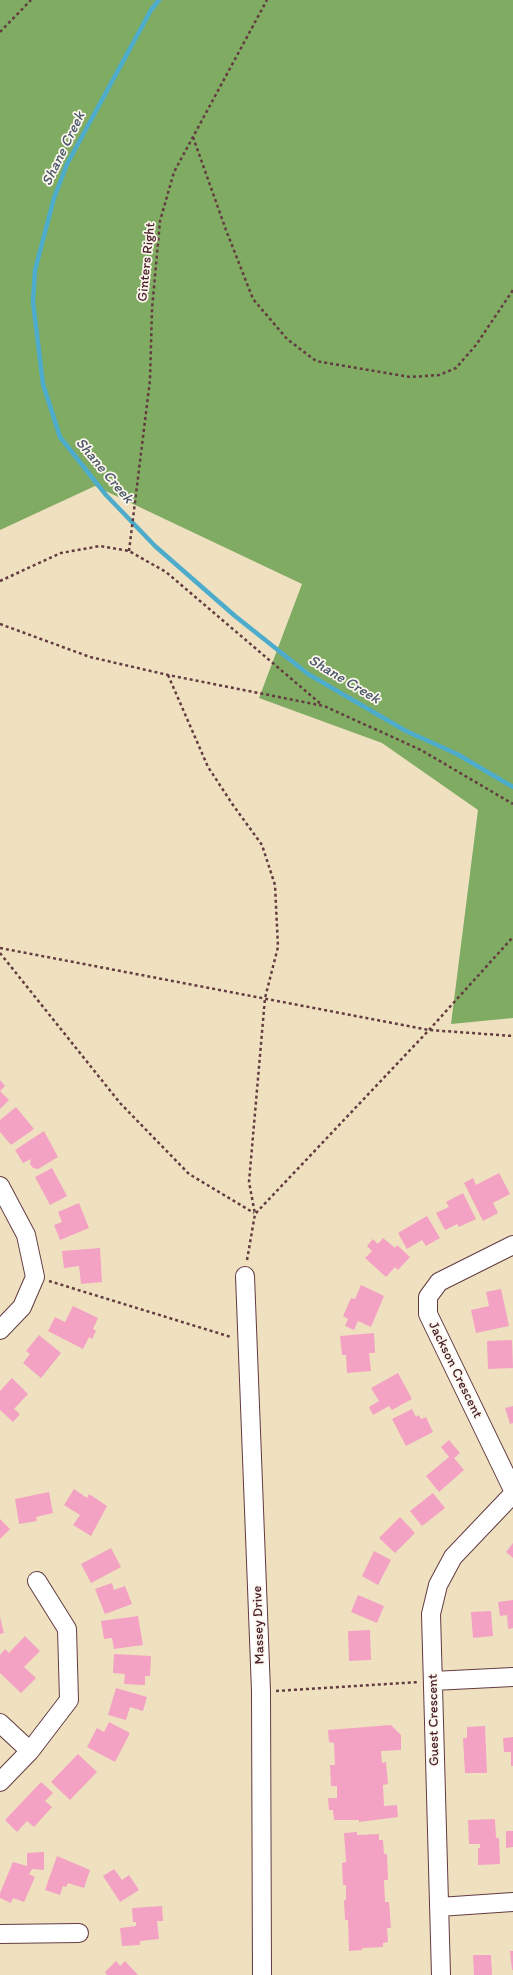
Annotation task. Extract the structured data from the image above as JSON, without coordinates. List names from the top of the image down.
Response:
{
  "streets": {
    "street": ["Jackson Crescent", "Massey Drive", "Guest Crescent"],
    "path": ["Ginters Right"]
  },
  "water": ["Shane Creek"]
}
